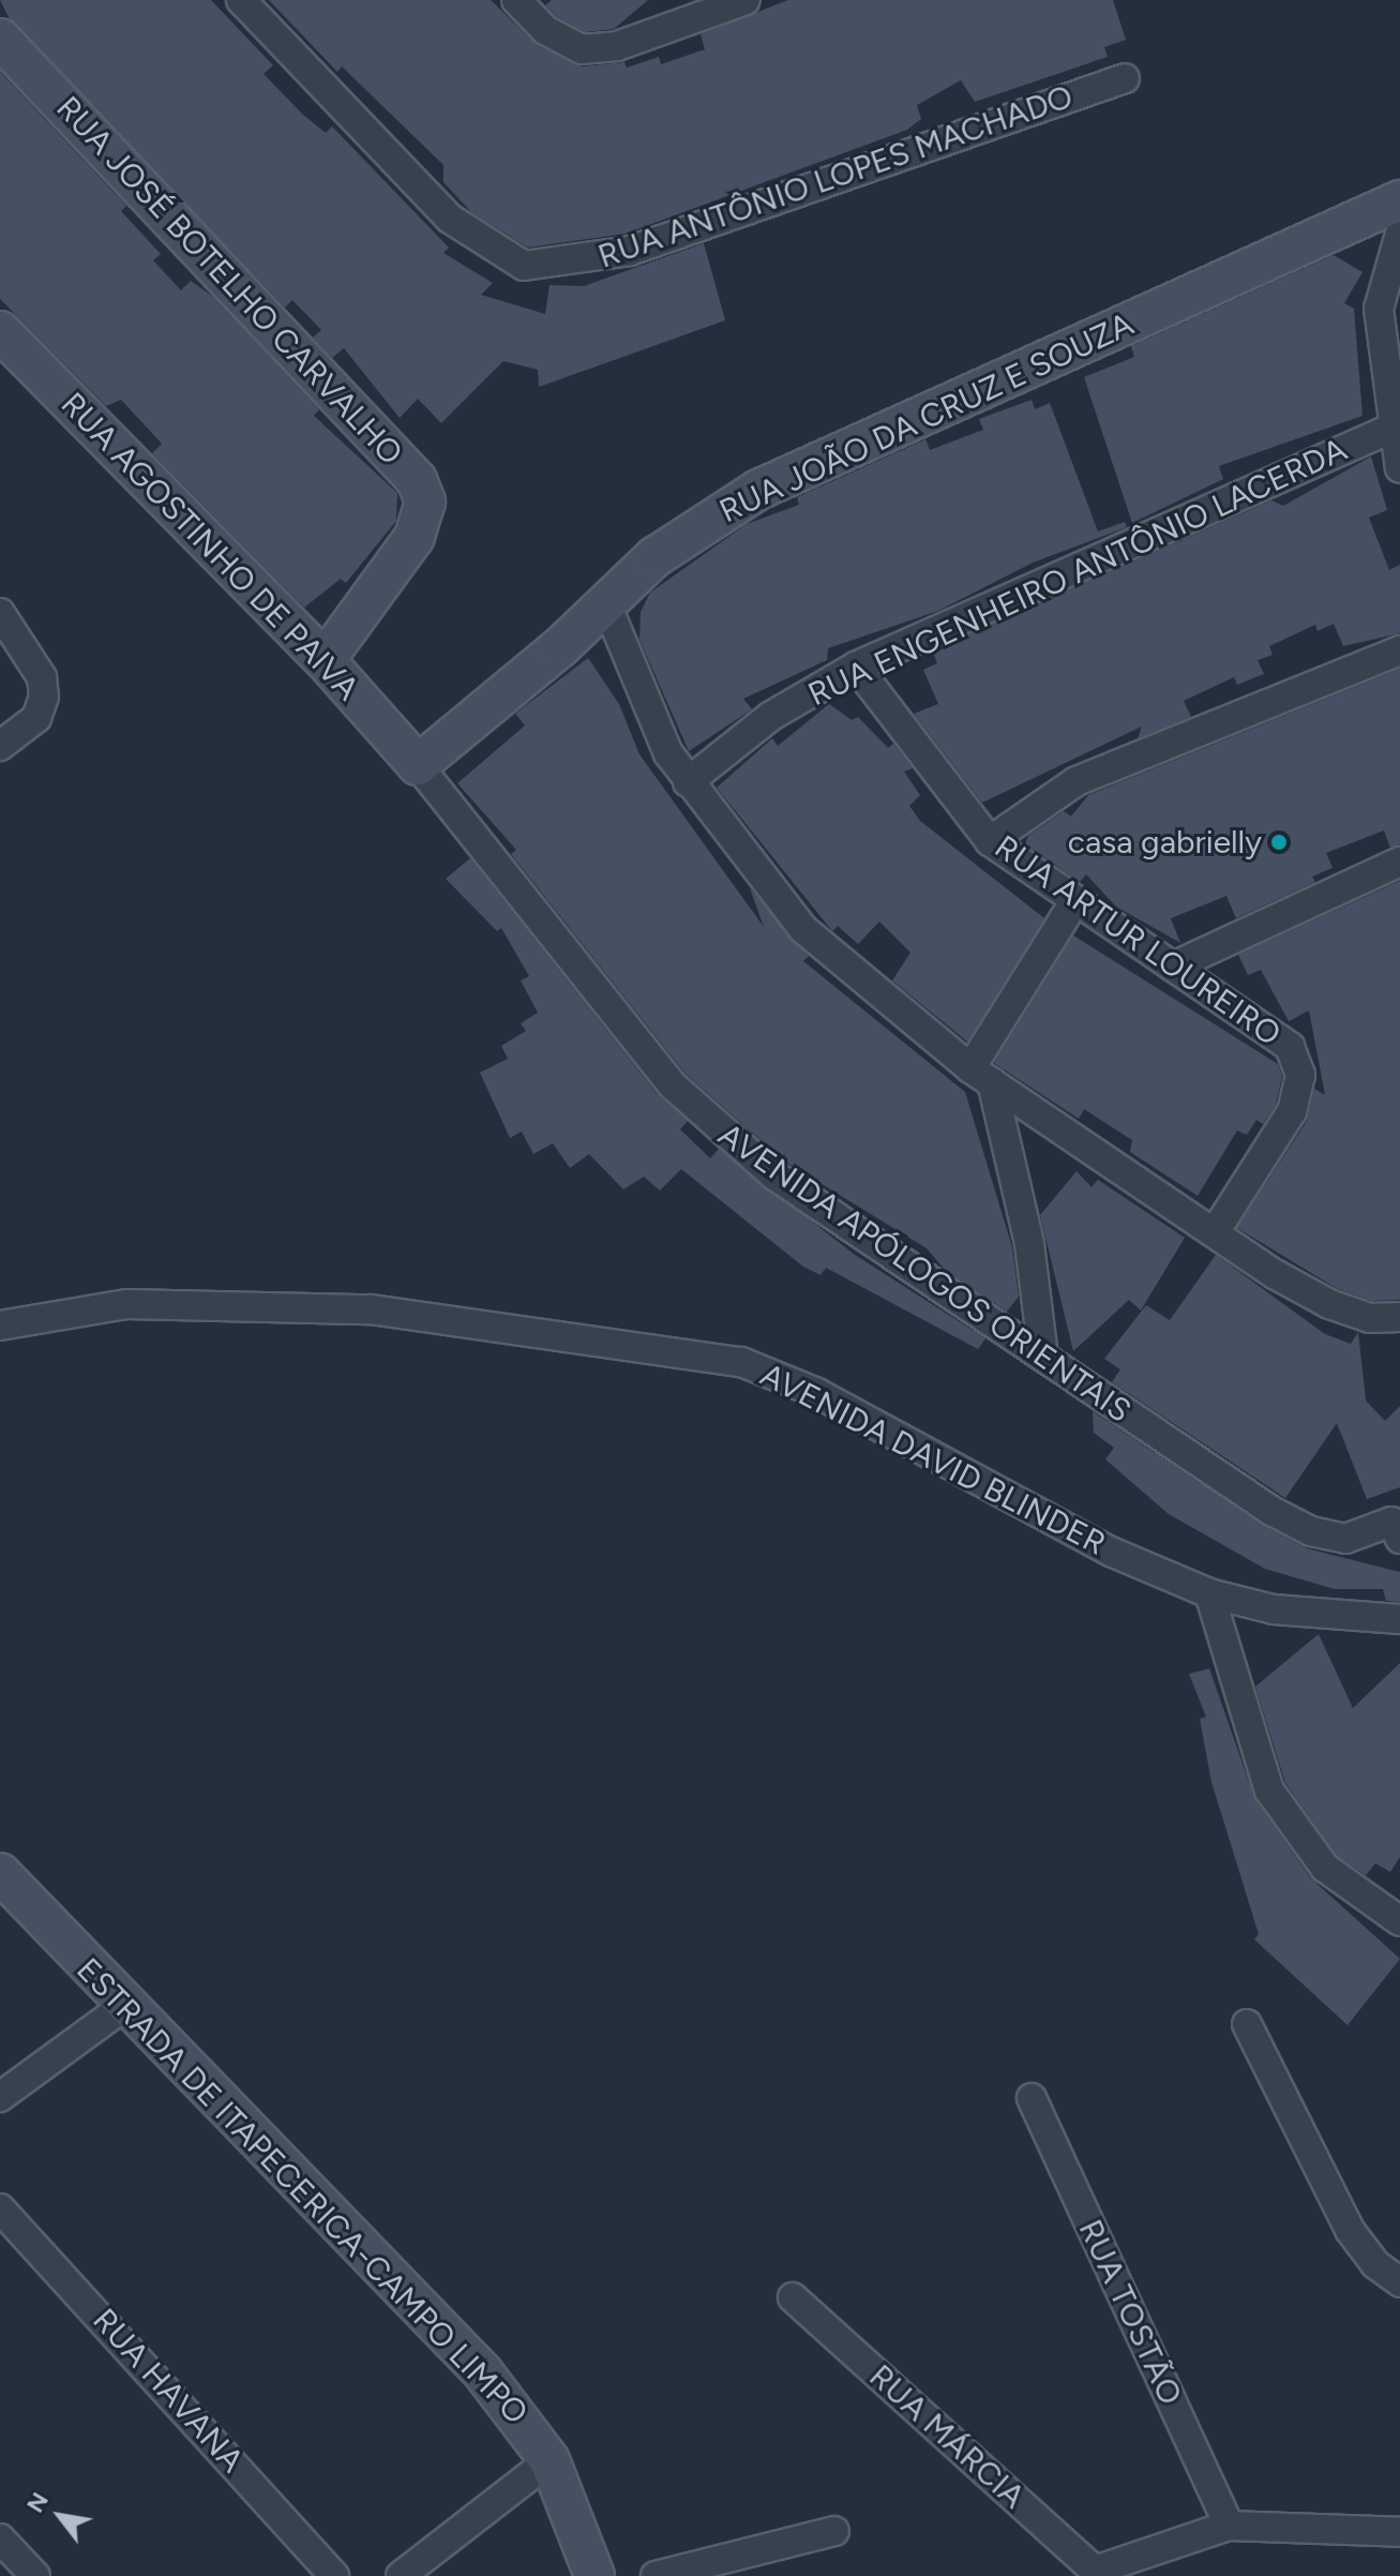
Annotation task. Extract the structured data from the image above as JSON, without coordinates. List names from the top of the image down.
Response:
{
  "streets": {
    "main road": [
      "RUA JOSÉ BOTELHO CARVALHO",
      "RUA JOÃO DA CRUZ E SOUZA",
      "RUA AGOSTINHO DE PAIVA",
      "ESTRADA DE ITAPECERICA-CAMPO LIMPO"
    ],
    "street": [
      "RUA ANTÔNIO LOPES MACHADO",
      "RUA ENGENHEIRO ANTÔNIO LACERDA",
      "RUA ARTUR LOUREIRO",
      "AVENIDA APÓLOGOS ORIENTAIS",
      "AVENIDA DAVID BLINDER",
      "RUA TOSTÃO",
      "RUA HAVANA",
      "RUA MÁRCIA"
    ]
  },
  "crossings": [
    ["RUA JOSÉ BOTELHO CARVALHO", "RUA AGOSTINHO DE PAIVA"],
    ["RUA JOÃO DA CRUZ E SOUZA", "RUA AGOSTINHO DE PAIVA"],
    ["RUA JOÃO DA CRUZ E SOUZA", "AVENIDA APÓLOGOS ORIENTAIS"],
    ["RUA AGOSTINHO DE PAIVA", "AVENIDA APÓLOGOS ORIENTAIS"],
    ["RUA ENGENHEIRO ANTÔNIO LACERDA", "RUA ARTUR LOUREIRO"]
  ],
  "places": ["casa gabrielly"],
  "north": "top left"
}
